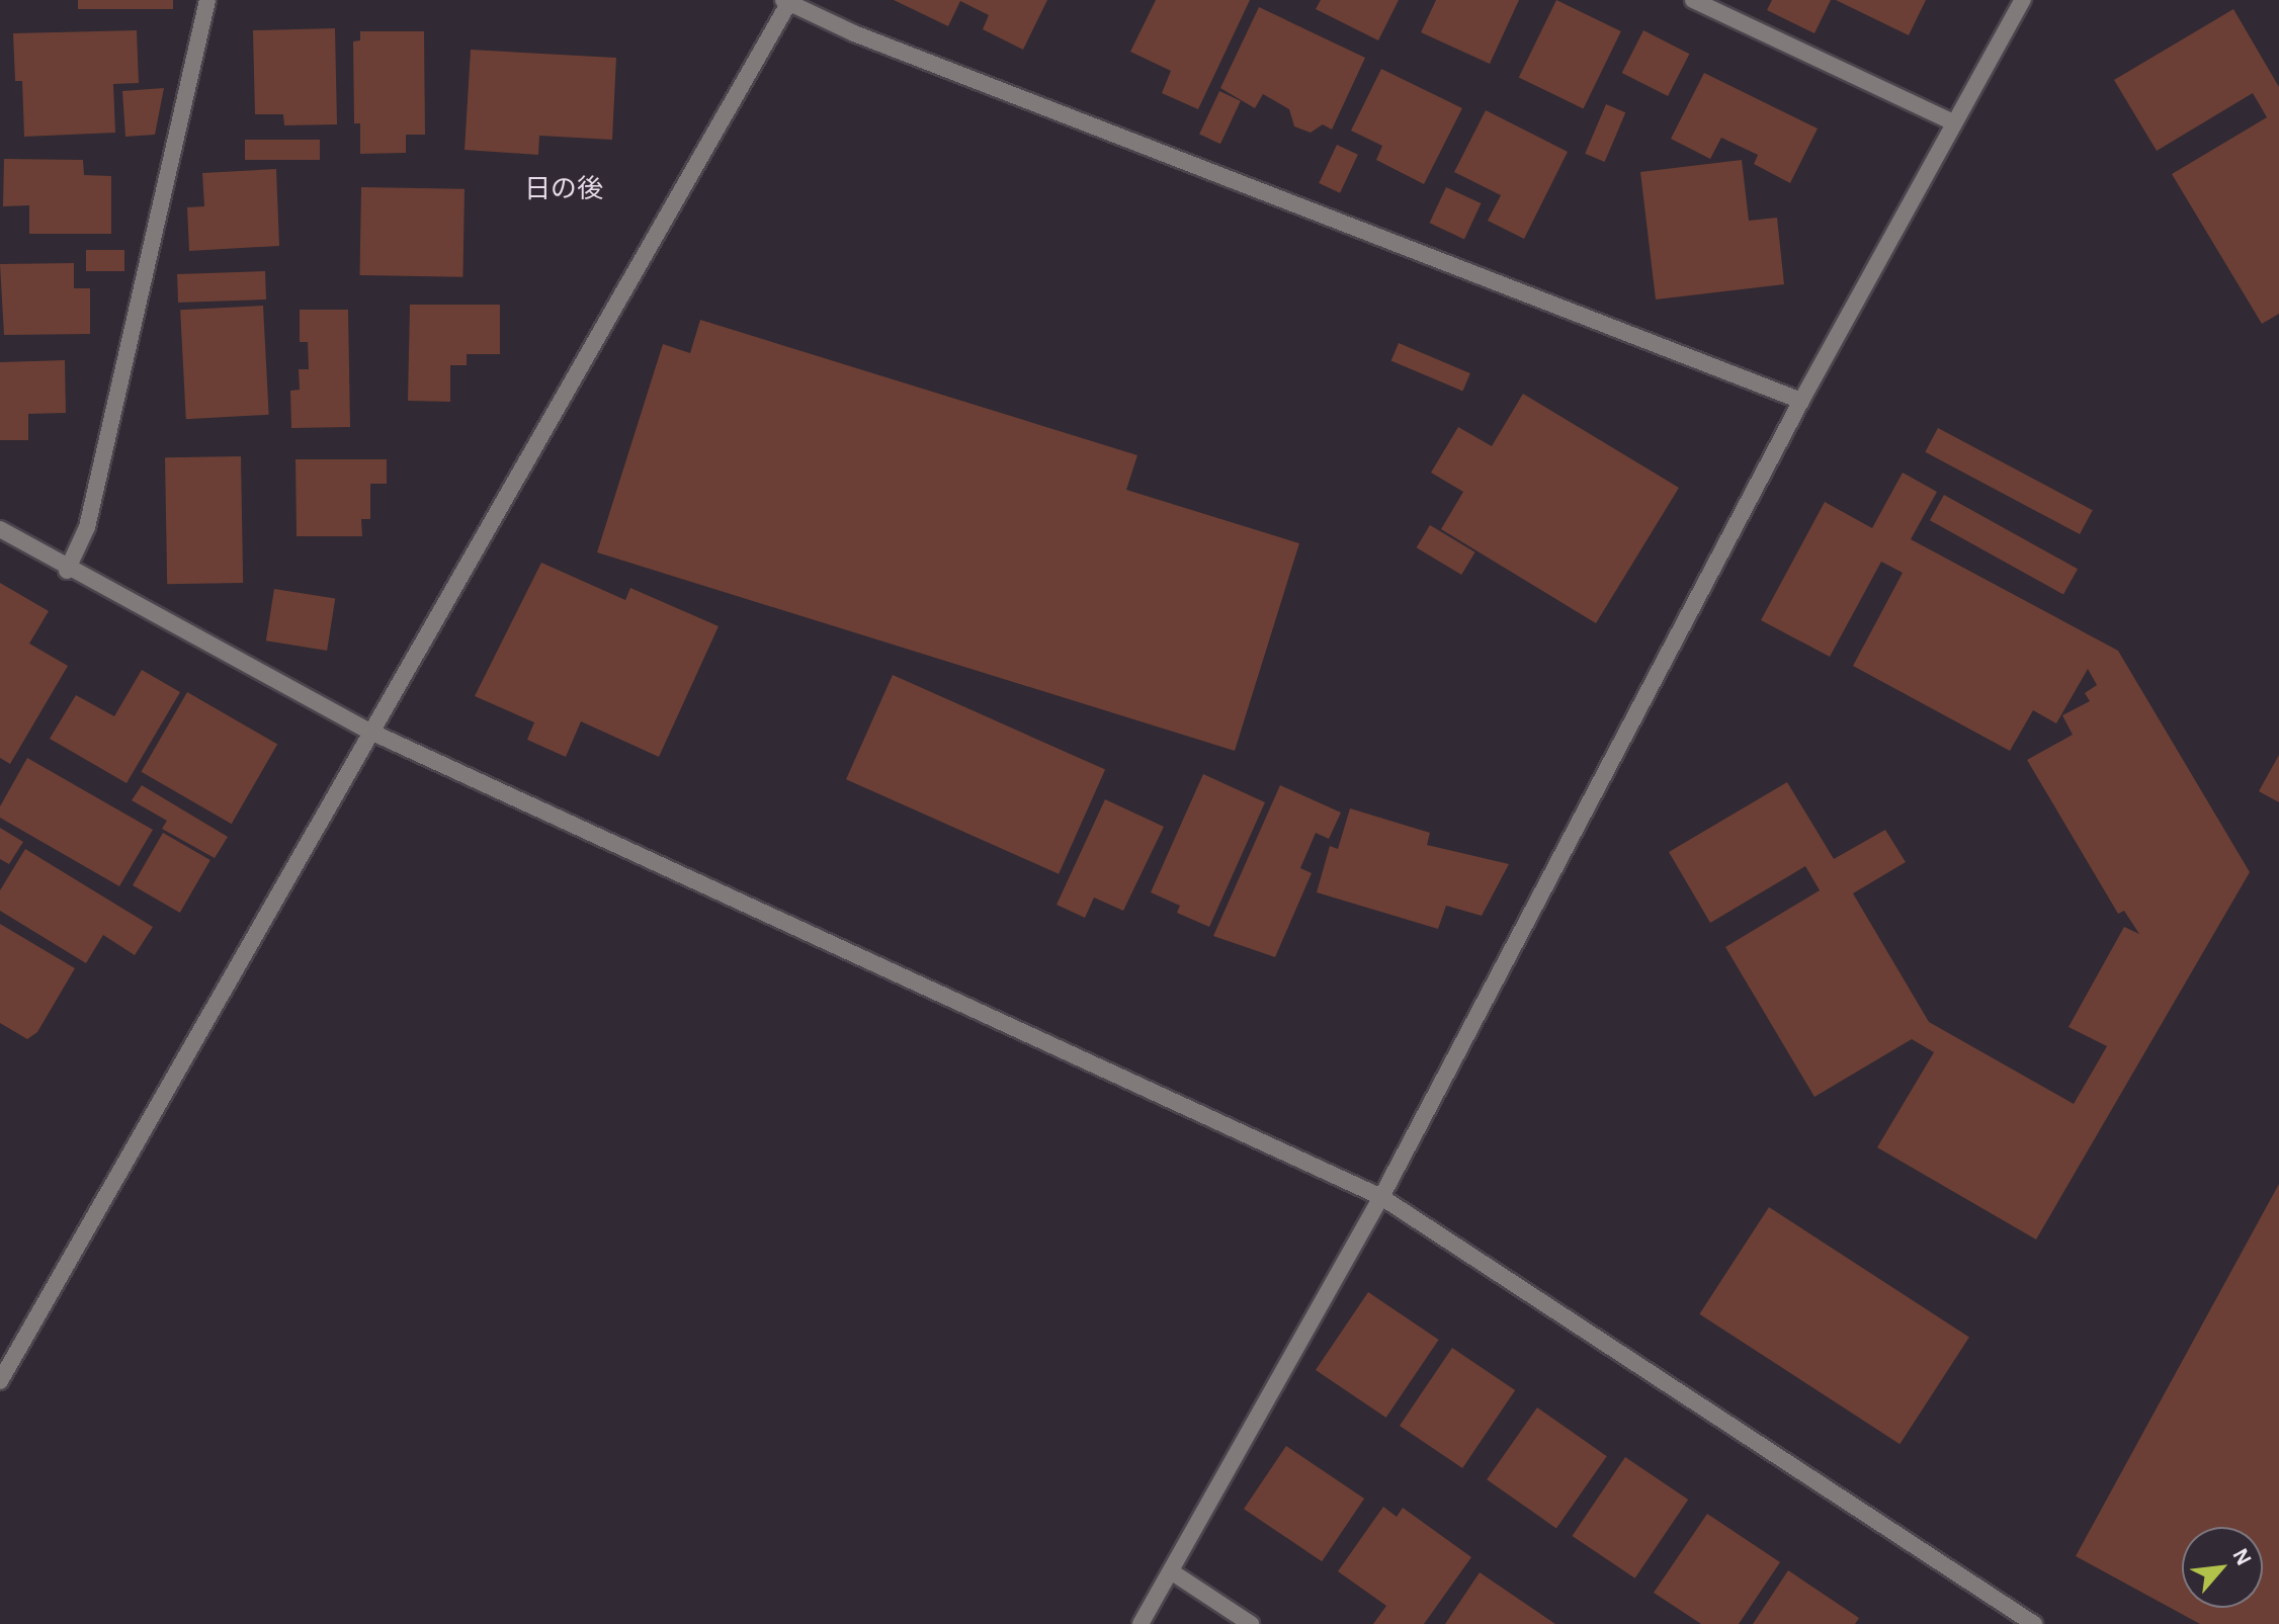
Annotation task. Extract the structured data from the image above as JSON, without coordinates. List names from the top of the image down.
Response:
{
  "districts": ["日の後"],
  "north": "top right"
}
